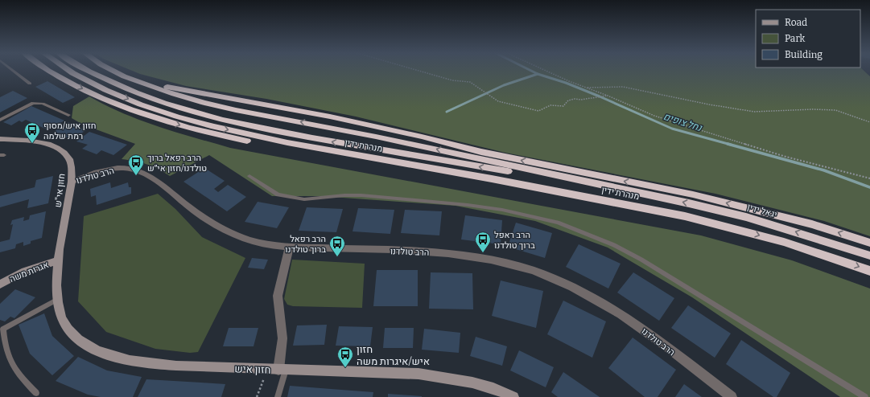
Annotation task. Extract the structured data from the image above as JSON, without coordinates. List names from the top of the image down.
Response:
{
  "streets": {
    "highway": ["מנהרת ידין", "יגאל ידין"],
    "street": [
      "הרב טולדנו",
      "חזון אי\"ש",
      "אגרות משה",
      "חזון איש"
    ]
  },
  "crossings": [
    ["מנהרת ידין", "יגאל ידין"],
    ["הרב טולדנו", "חזון אי\"ש"],
    ["חזון אי\"ש", "אגרות משה"],
    ["חזון אי\"ש", "חזון איש"],
    ["אגרות משה", "חזון איש"]
  ],
  "water": ["נחל צופים"],
  "places": {
    "bus stop": [
      "חזון איש/מסוף רמת שלמה",
      "הרב רפאל ברוך טולדנו/חזון אי״ש",
      "הרב ראפל ברוך טולדנו",
      "הרב רפאל ברוך טולדנו",
      "חזון איש/איגרות משה"
    ]
  },
  "legend": ["Road", "Park", "Building"]
}
